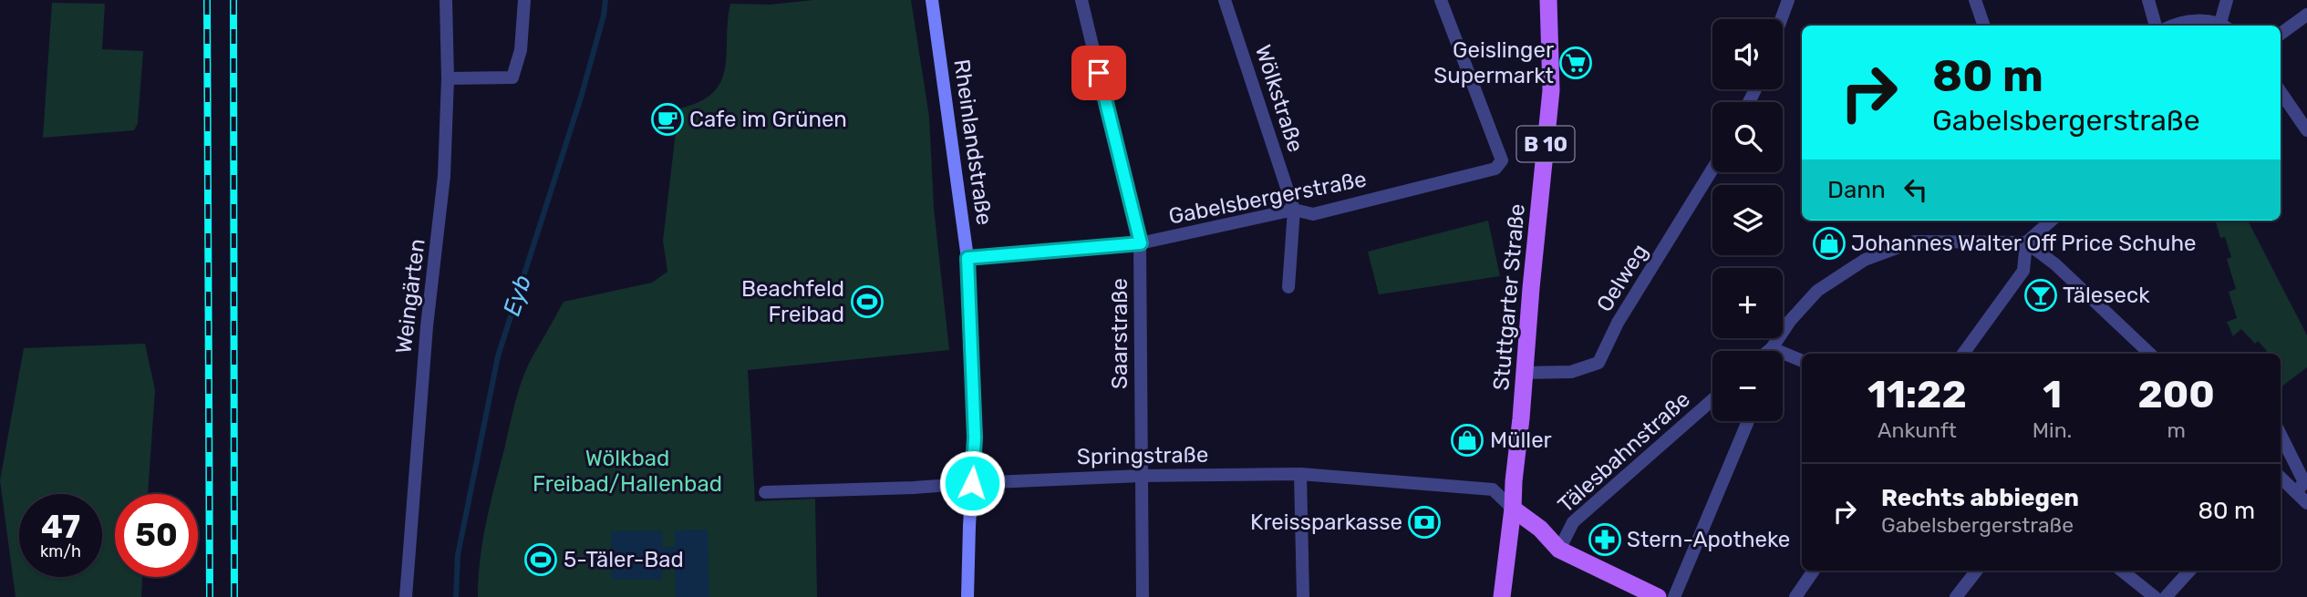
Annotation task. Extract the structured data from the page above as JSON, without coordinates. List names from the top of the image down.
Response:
{
  "streets": {
    "main road": ["Rheinlandstraße", "B 10", "Stuttgarter Straße"],
    "street": [
      "Wölkstraße",
      "Gabelsbergerstraße",
      "Oelweg",
      "Weingärten",
      "Saarstraße",
      "Tälesbahnstraße",
      "Springstraße"
    ]
  },
  "crossings": [
    ["Wölkstraße", "Gabelsbergerstraße"],
    ["Rheinlandstraße", "Gabelsbergerstraße"],
    ["Rheinlandstraße", "Springstraße"],
    ["Gabelsbergerstraße", "Saarstraße"],
    ["Oelweg", "Stuttgarter Straße"],
    ["Stuttgarter Straße", "Springstraße"],
    ["Saarstraße", "Springstraße"]
  ],
  "water": ["Eyb"],
  "parks": ["Wölkbad Freibad/Hallenbad"],
  "places": {
    "supermarket": ["Geislinger Supermarkt"],
    "cafe": ["Cafe im Grünen"],
    "shop": ["Johannes Walter Off Price Schuhe", "Müller"],
    "bar": ["Täleseck"],
    "sports": ["Beachfeld Freibad", "5-Täler-Bad"],
    "bank": ["Kreissparkasse"],
    "pharmacy": ["Stern-Apotheke"]
  },
  "page": {
    "map_buttons": ["+", "−"],
    "turn": ["80 m", "Gabelsbergerstraße"],
    "then": "Dann",
    "eta": [
      "11:22",
      "Ankunft",
      "1",
      "Min.",
      "200",
      "m"
    ],
    "list": [
      {
        "name": "Rechts abbiegen",
        "note": "Gabelsbergerstraße",
        "value": "80 m"
      }
    ],
    "speed": "47 km/h",
    "limit": "50"
  }
}
